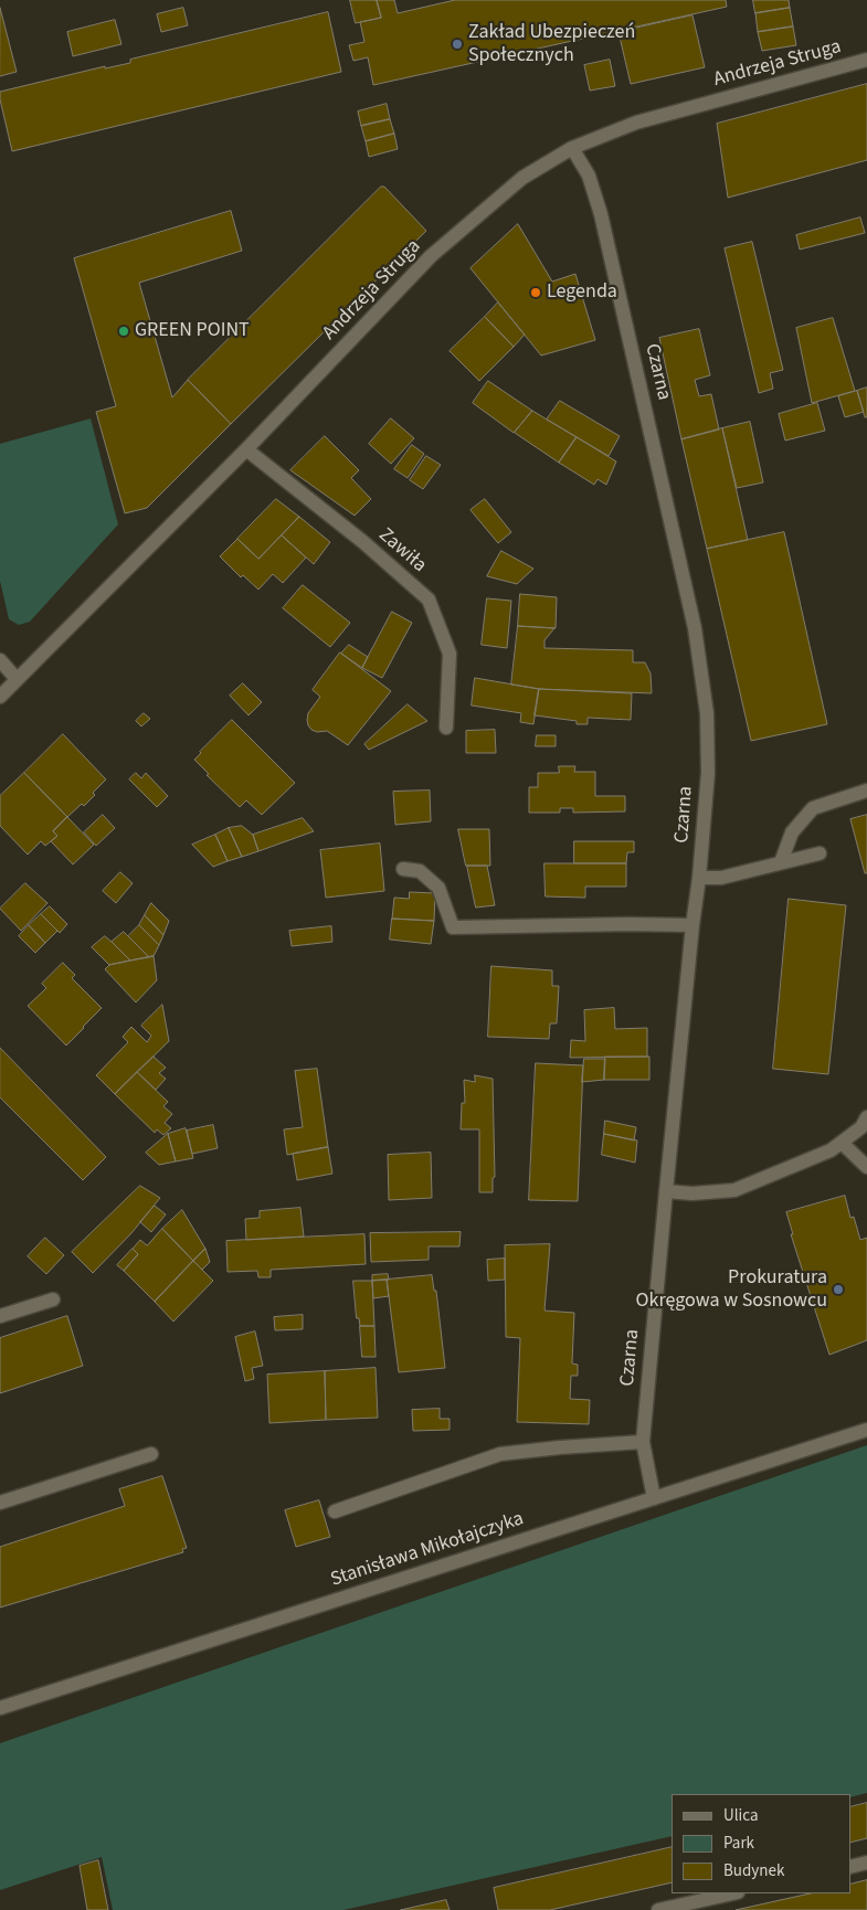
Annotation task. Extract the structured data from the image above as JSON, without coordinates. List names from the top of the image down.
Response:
{
  "streets": {
    "street": [
      "Andrzeja Struga",
      "Czarna",
      "Zawiła",
      "Stanisława Mikołajczyka"
    ]
  },
  "crossings": [
    ["Andrzeja Struga", "Czarna"],
    ["Andrzeja Struga", "Zawiła"],
    ["Czarna", "Stanisława Mikołajczyka"]
  ],
  "places": [
    "Zakład Ubezpieczeń Społecznych",
    "Legenda",
    "GREEN POINT",
    "Prokuratura Okręgowa w Sosnowcu"
  ],
  "legend": ["Ulica", "Park", "Budynek"]
}
